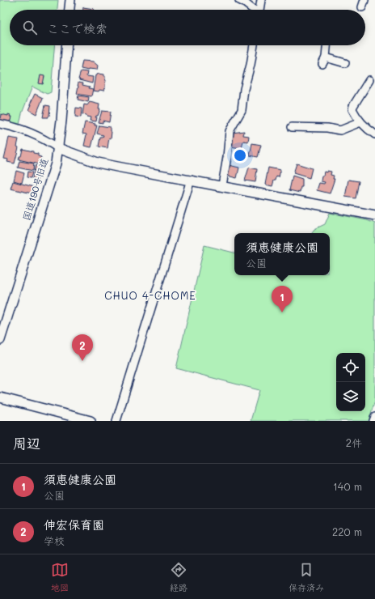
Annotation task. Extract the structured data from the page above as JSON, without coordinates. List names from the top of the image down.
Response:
{
  "streets": {
    "street": ["国道190号旧道"]
  },
  "districts": ["CHUO 4-CHOME"],
  "page": {
    "search": "ここで検索",
    "popup": ["須恵健康公園", "公園"],
    "pins": ["1", "2"],
    "heading": ["周辺", "2件"],
    "list": [
      {
        "mark": "1",
        "name": "須恵健康公園",
        "note": "公園",
        "value": "140 m"
      },
      {
        "mark": "2",
        "name": "伸宏保育園",
        "note": "学校",
        "value": "220 m"
      }
    ],
    "nav": ["地図", "経路", "保存済み"]
  }
}
